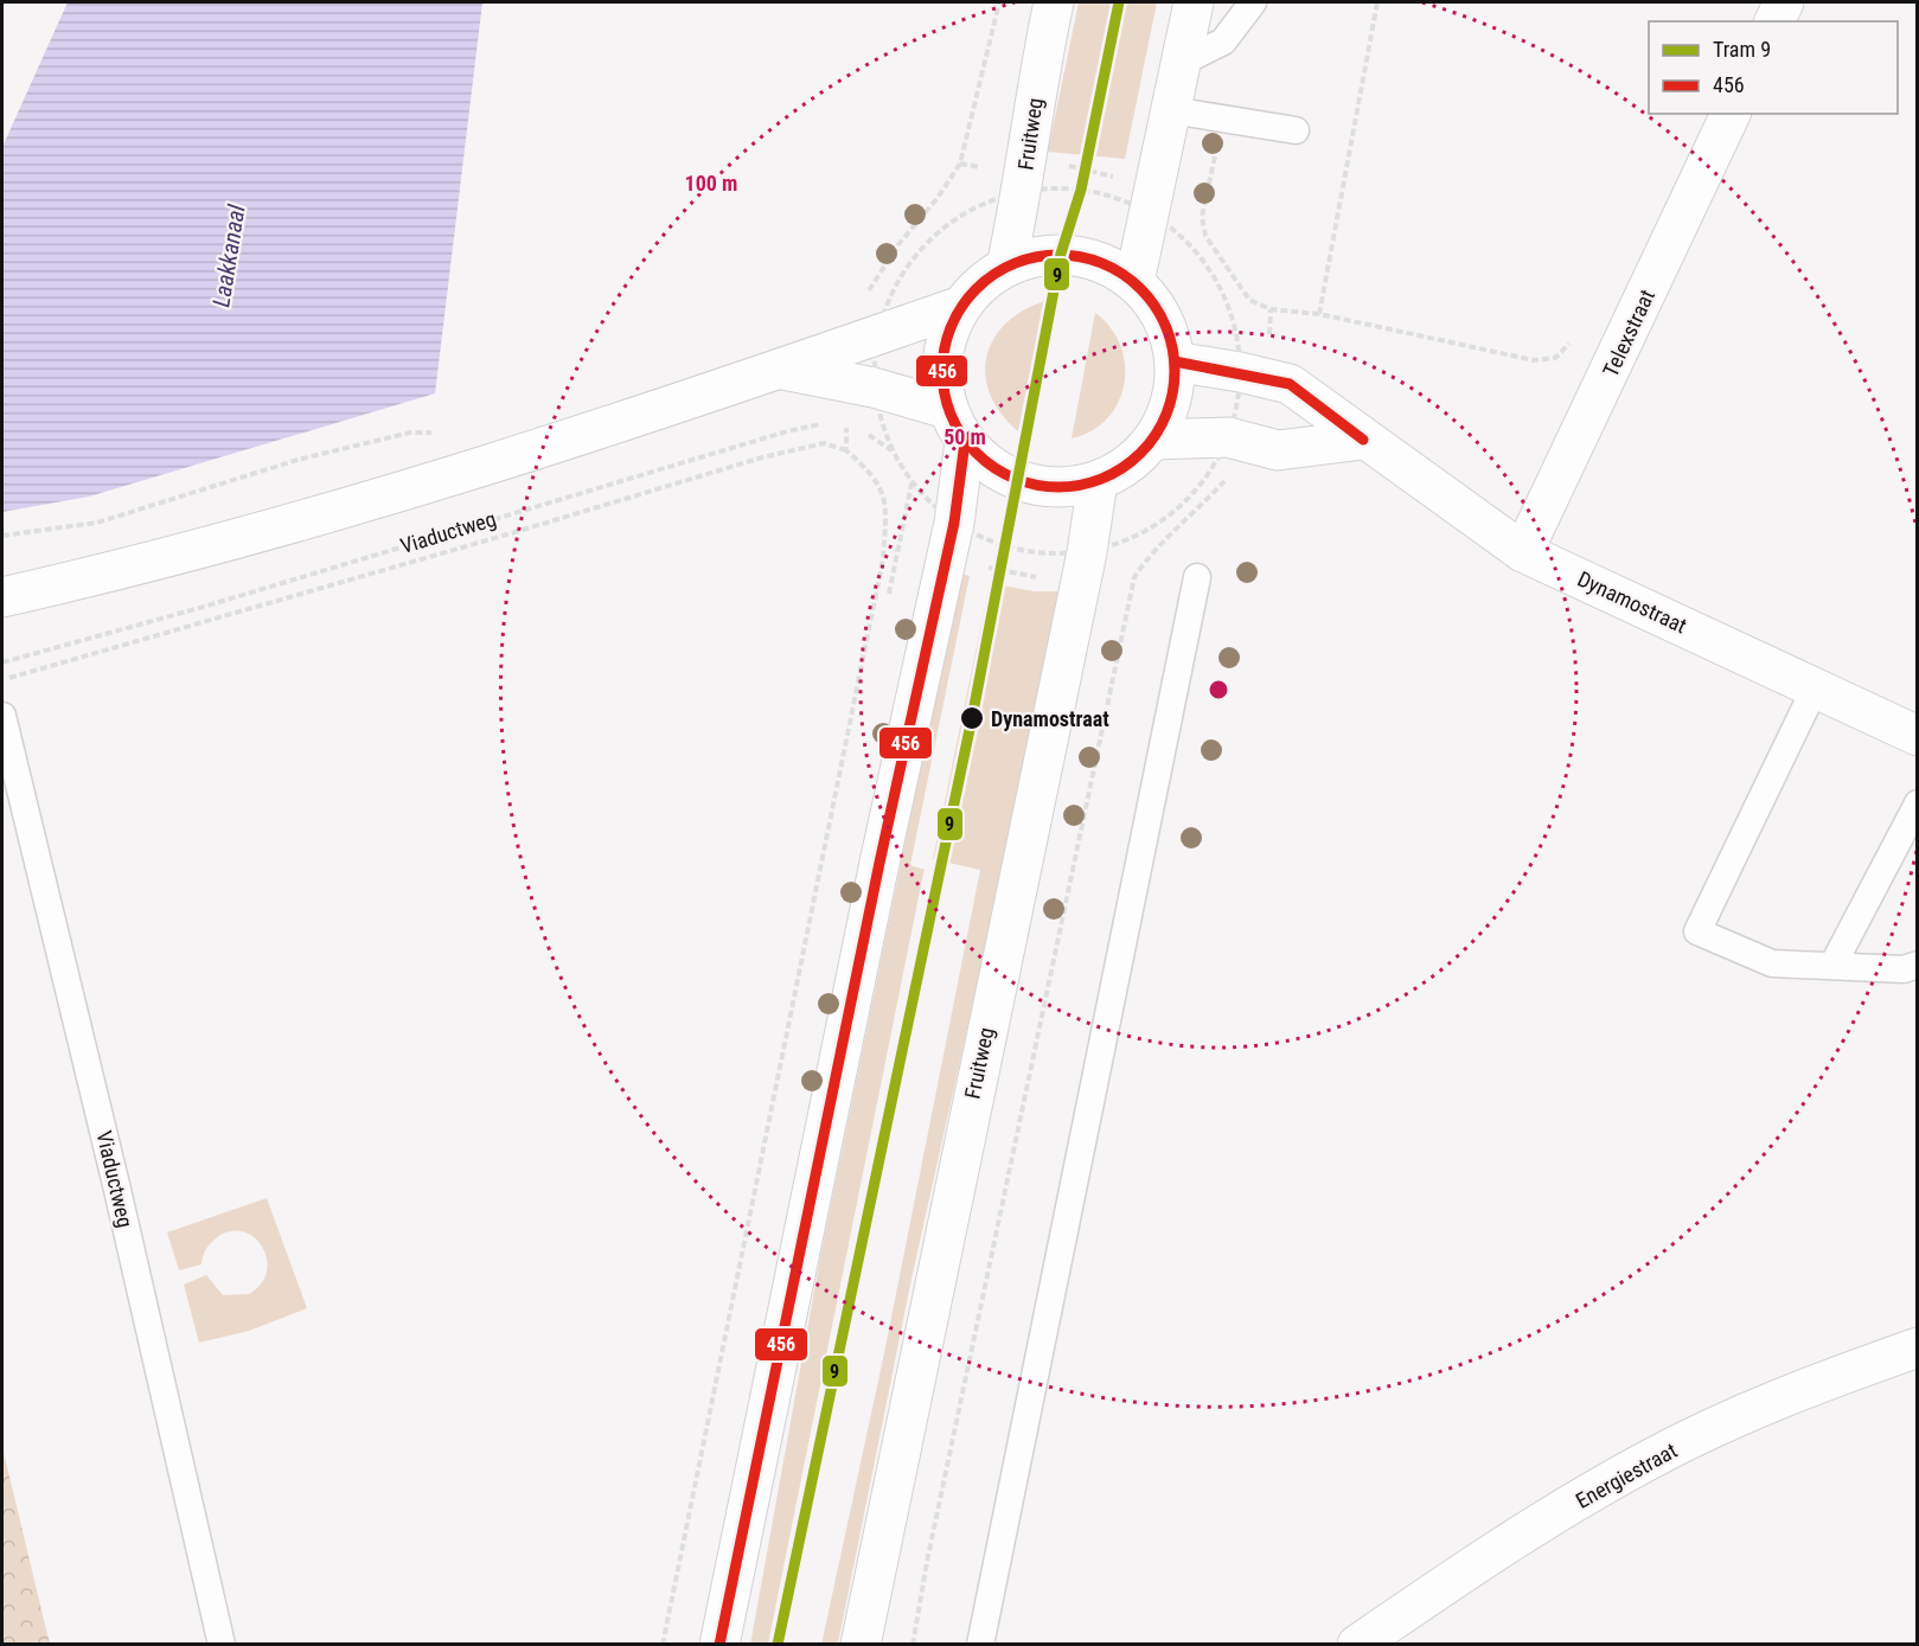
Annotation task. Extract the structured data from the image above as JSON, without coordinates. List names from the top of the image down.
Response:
{
  "streets": {
    "street": [
      "Fruitweg",
      "Telexstraat",
      "Dynamostraat",
      "Energiestraat"
    ],
    "lane": ["Viaductweg"]
  },
  "crossings": [
    ["Fruitweg", "Dynamostraat"],
    ["Telexstraat", "Dynamostraat"]
  ],
  "water": ["Laakkanaal"],
  "places": ["Dynamostraat"],
  "lines": ["tram line 9", "transit line 456"],
  "legend": ["Tram 9", "456"],
  "rings": ["100 m", "50 m"]
}
